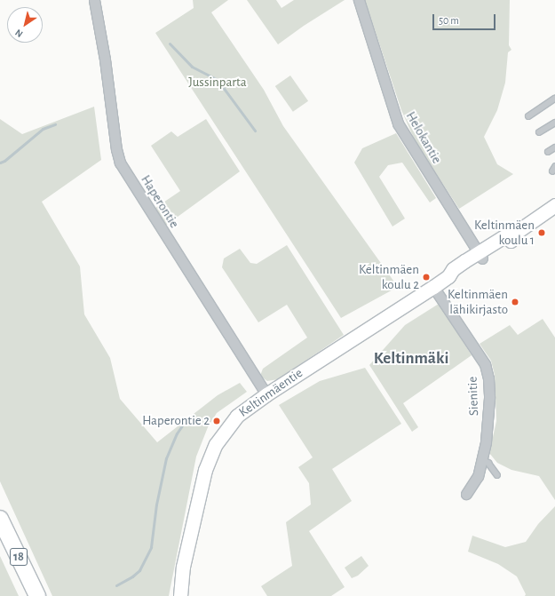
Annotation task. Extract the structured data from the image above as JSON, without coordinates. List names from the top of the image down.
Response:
{
  "streets": {
    "highway": ["18"],
    "main road": ["Keltinmäentie"],
    "street": ["Helokantie", "Haperontie", "Sienitie"]
  },
  "crossings": [
    ["Helokantie", "Keltinmäentie"],
    ["Haperontie", "Keltinmäentie"],
    ["Keltinmäentie", "Sienitie"]
  ],
  "districts": ["Keltinmäki"],
  "parks": ["Jussinparta"],
  "places": [
    "Keltinmäen koulu 1",
    "Keltinmäen koulu 2",
    "Keltinmäen lähikirjasto",
    "Haperontie 2"
  ],
  "scale_bar": "50 m",
  "north": "bottom left"
}
